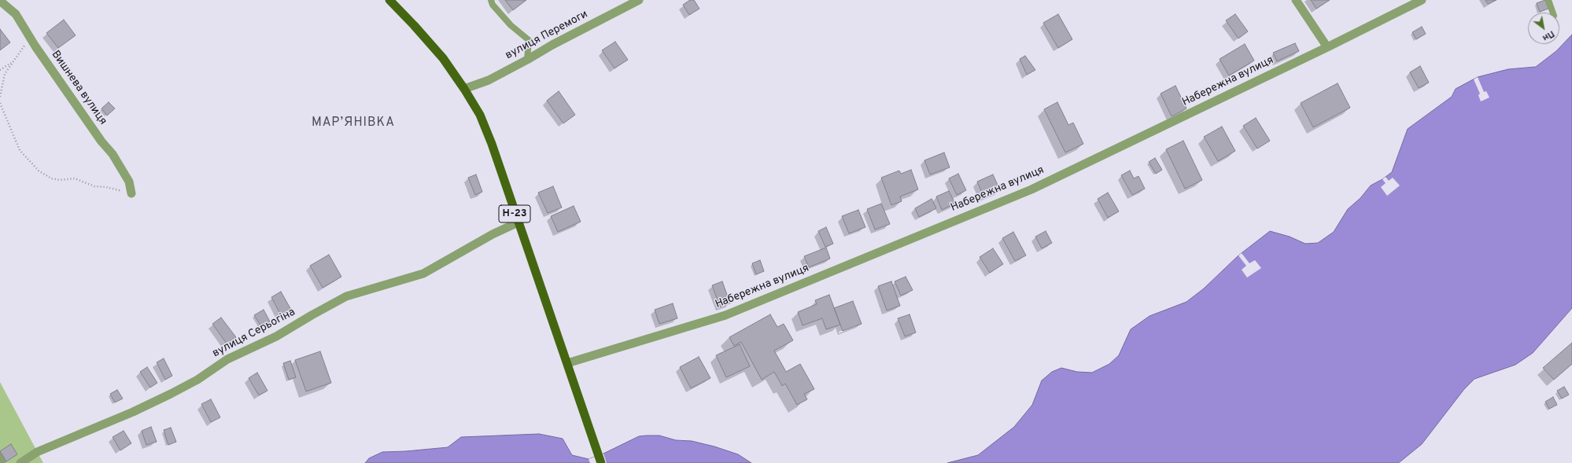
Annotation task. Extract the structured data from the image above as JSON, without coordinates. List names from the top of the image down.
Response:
{
  "streets": {
    "main road": ["Н-23"],
    "street": [
      "вулиця Перемоги",
      "Набережна вулиця",
      "Вишнева вулиця",
      "вулиця Серьогіна"
    ]
  },
  "crossings": [
    ["вулиця Перемоги", "Н-23"],
    ["Набережна вулиця", "Н-23"],
    ["Н-23", "вулиця Серьогіна"]
  ],
  "districts": ["МАР’ЯНІВКА"],
  "north": "bottom right"
}
